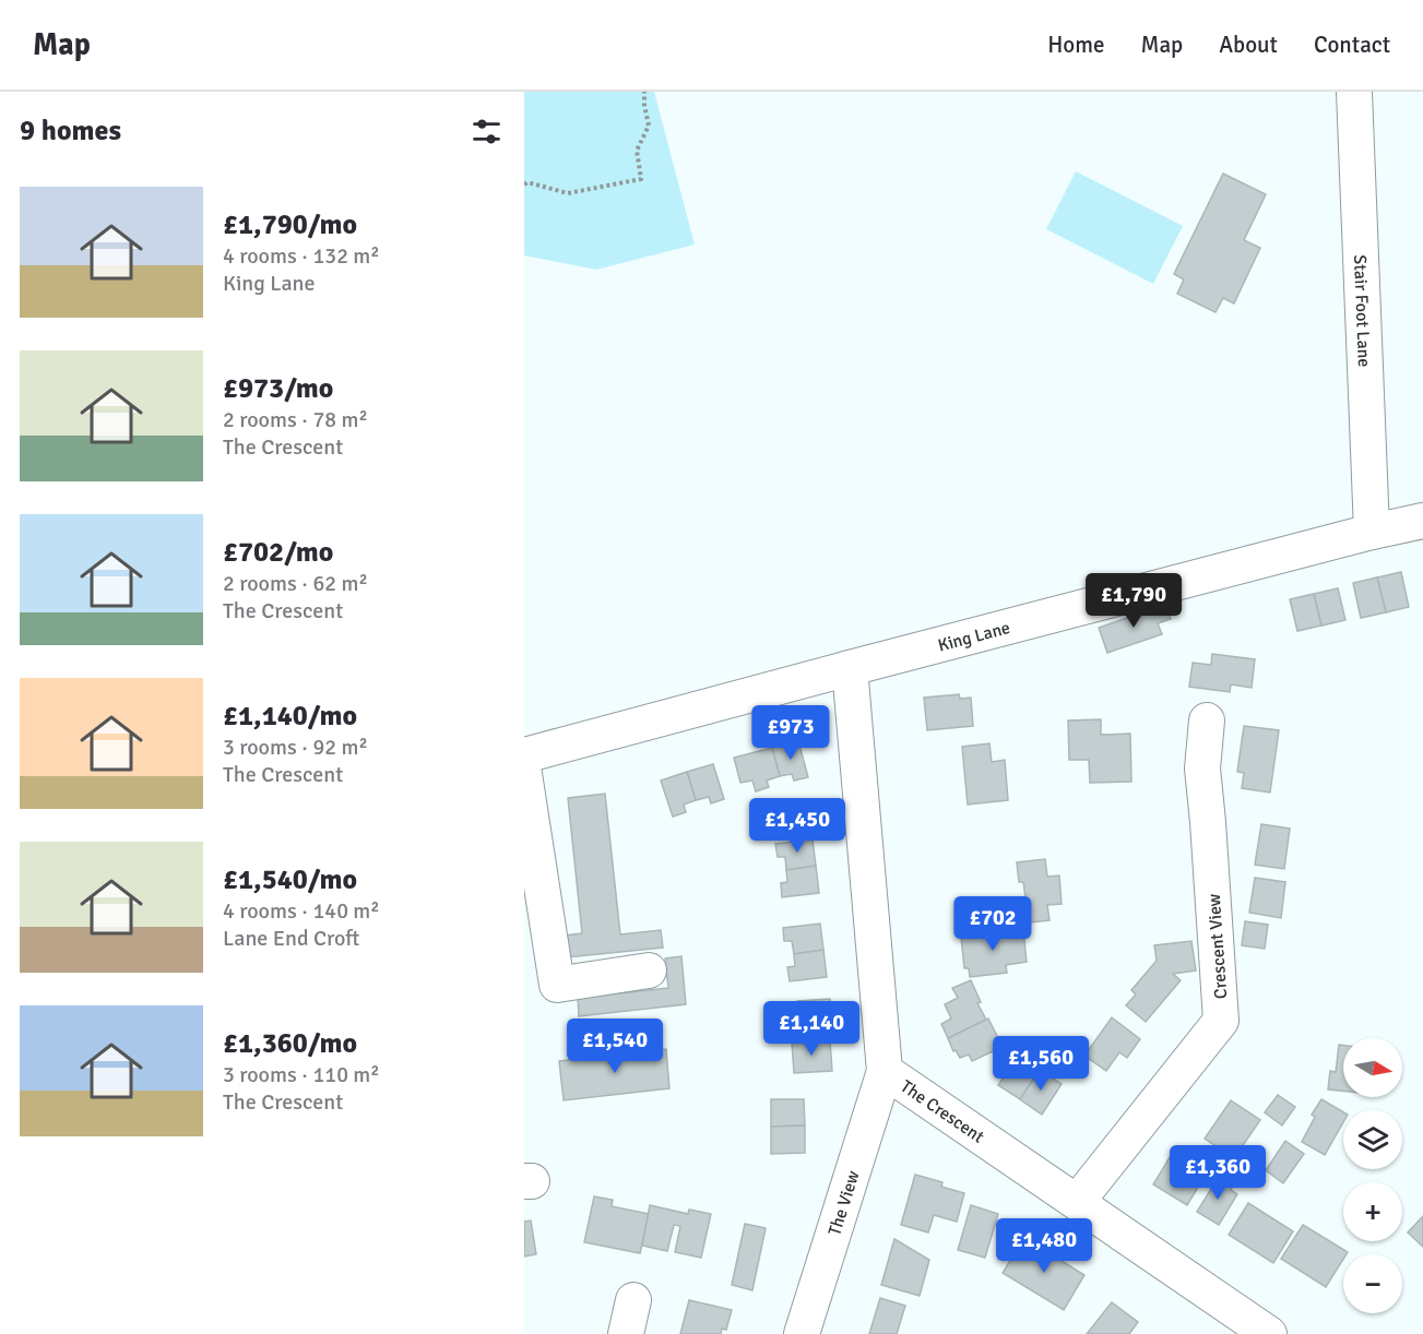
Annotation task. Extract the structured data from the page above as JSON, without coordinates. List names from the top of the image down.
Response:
{
  "streets": {
    "street": [
      "Stair Foot Lane",
      "King Lane",
      "Crescent View",
      "The Crescent",
      "The View"
    ]
  },
  "crossings": [
    ["Stair Foot Lane", "King Lane"],
    ["King Lane", "The Crescent"],
    ["Crescent View", "The Crescent"],
    ["The Crescent", "The View"]
  ],
  "north": "right",
  "page": {
    "header": "Map",
    "nav": [
      "Home",
      "Map",
      "About",
      "Contact"
    ],
    "heading": "9 homes",
    "list": [
      {
        "name": "£1,790/mo",
        "note": "4 rooms · 132 m² · King Lane"
      },
      {
        "name": "£973/mo",
        "note": "2 rooms · 78 m² · The Crescent"
      },
      {
        "name": "£702/mo",
        "note": "2 rooms · 62 m² · The Crescent"
      },
      {
        "name": "£1,140/mo",
        "note": "3 rooms · 92 m² · The Crescent"
      },
      {
        "name": "£1,540/mo",
        "note": "4 rooms · 140 m² · Lane End Croft"
      },
      {
        "name": "£1,360/mo",
        "note": "3 rooms · 110 m² · The Crescent"
      }
    ],
    "price": [
      "£1,790",
      "£973",
      "£1,450",
      "£702",
      "£1,140",
      "£1,540",
      "£1,560",
      "£1,360",
      "£1,480"
    ],
    "map_buttons": ["+", "−"]
  }
}
